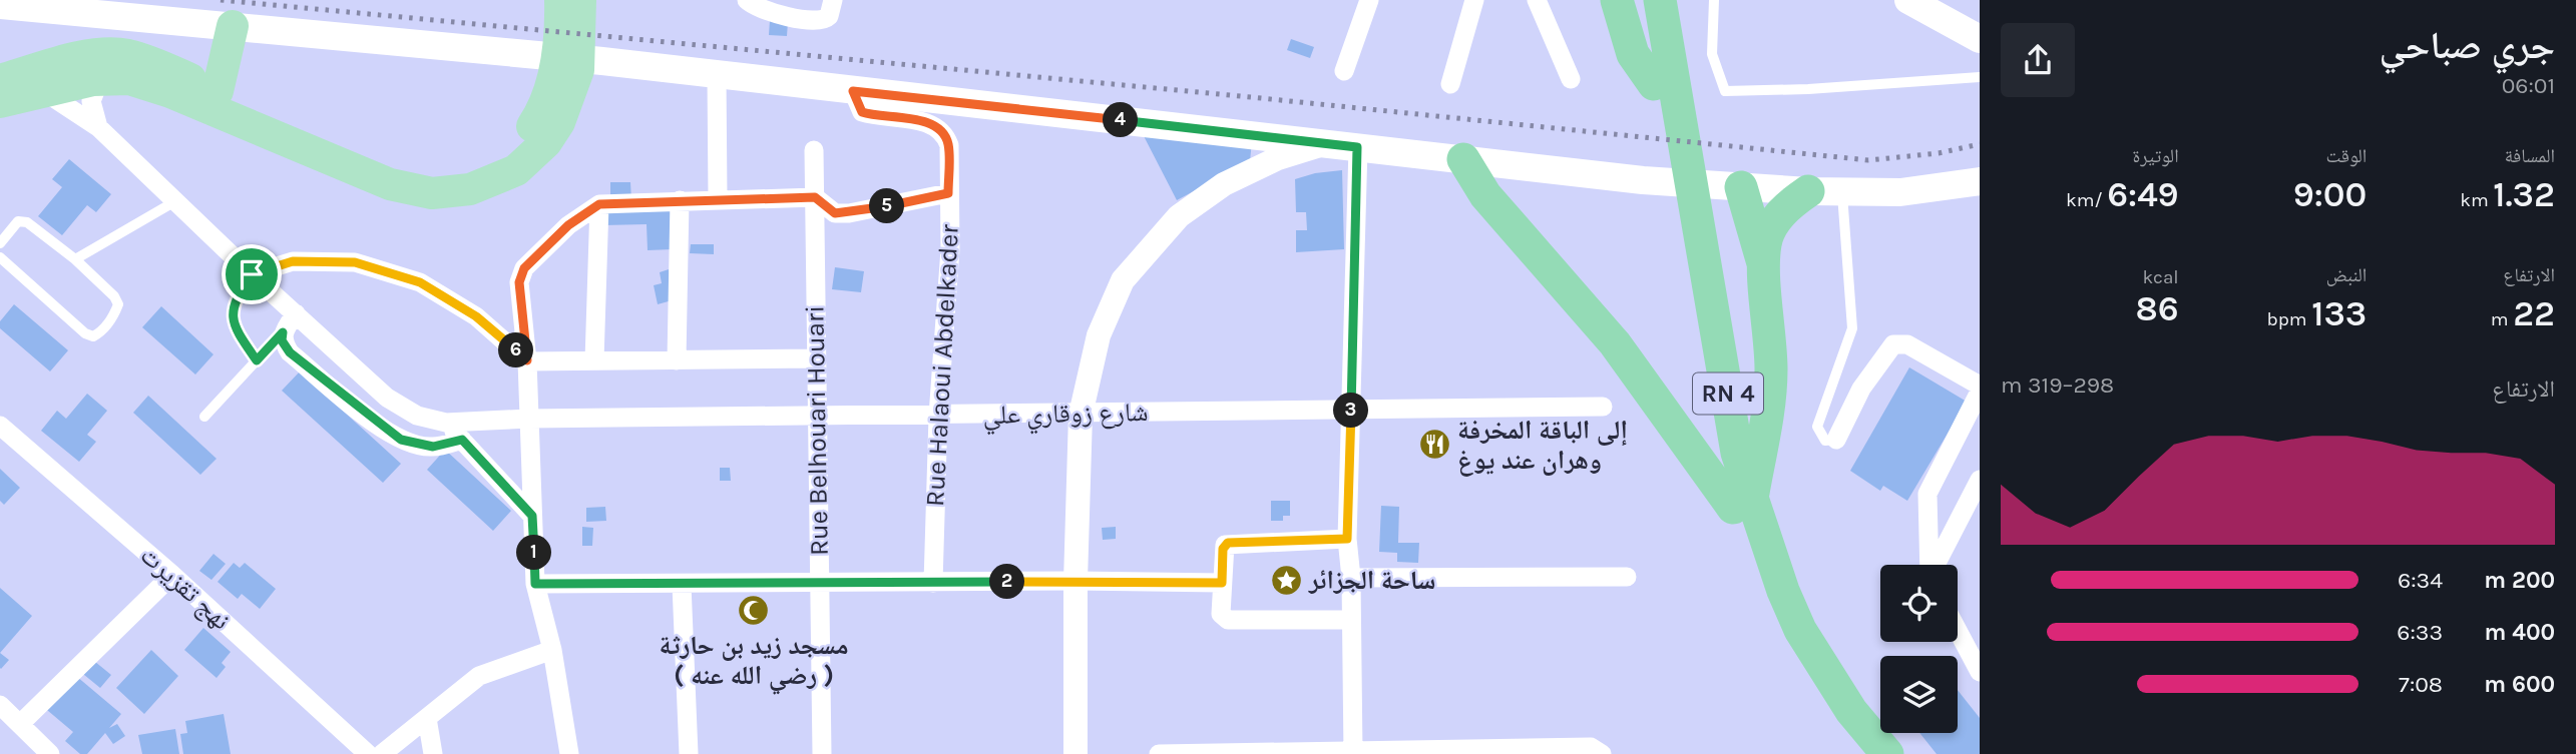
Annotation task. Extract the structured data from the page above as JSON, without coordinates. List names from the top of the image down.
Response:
{
  "streets": {
    "highway": ["RN 4"],
    "street": [
      "Rue Halaoui Abdelkader",
      "شارع زوقاري علي",
      "Rue Belhouari Houari",
      "نهج تقزيرت"
    ]
  },
  "crossings": [
    ["Rue Halaoui Abdelkader", "شارع زوقاري علي"],
    ["شارع زوقاري علي", "Rue Belhouari Houari"]
  ],
  "places": {
    "restaurant": ["إلى الباقة المخرفة وهران عند يوغ"],
    "place": ["ساحة الجزائر"],
    "mosque": ["مسجد زيد بن حارثة ( رضي الله عنه )"]
  },
  "page": {
    "heading": ["جري صباحي", "06:01"],
    "pins": [
      "4",
      "5",
      "6",
      "3",
      "1",
      "2"
    ],
    "stats": [
      ["المسافة", "1.32 km"],
      ["الوقت", "9:00"],
      ["الوتيرة", "6:49 /km"],
      ["الارتفاع", "22 m"],
      ["النبض", "133 bpm"],
      ["kcal", "86"]
    ],
    "chart": ["الارتفاع", "298–319 m"],
    "list": [
      {
        "name": "200 m",
        "note": "6:34"
      },
      {
        "name": "400 m",
        "note": "6:33"
      },
      {
        "name": "600 m",
        "note": "7:08"
      }
    ]
  }
}
